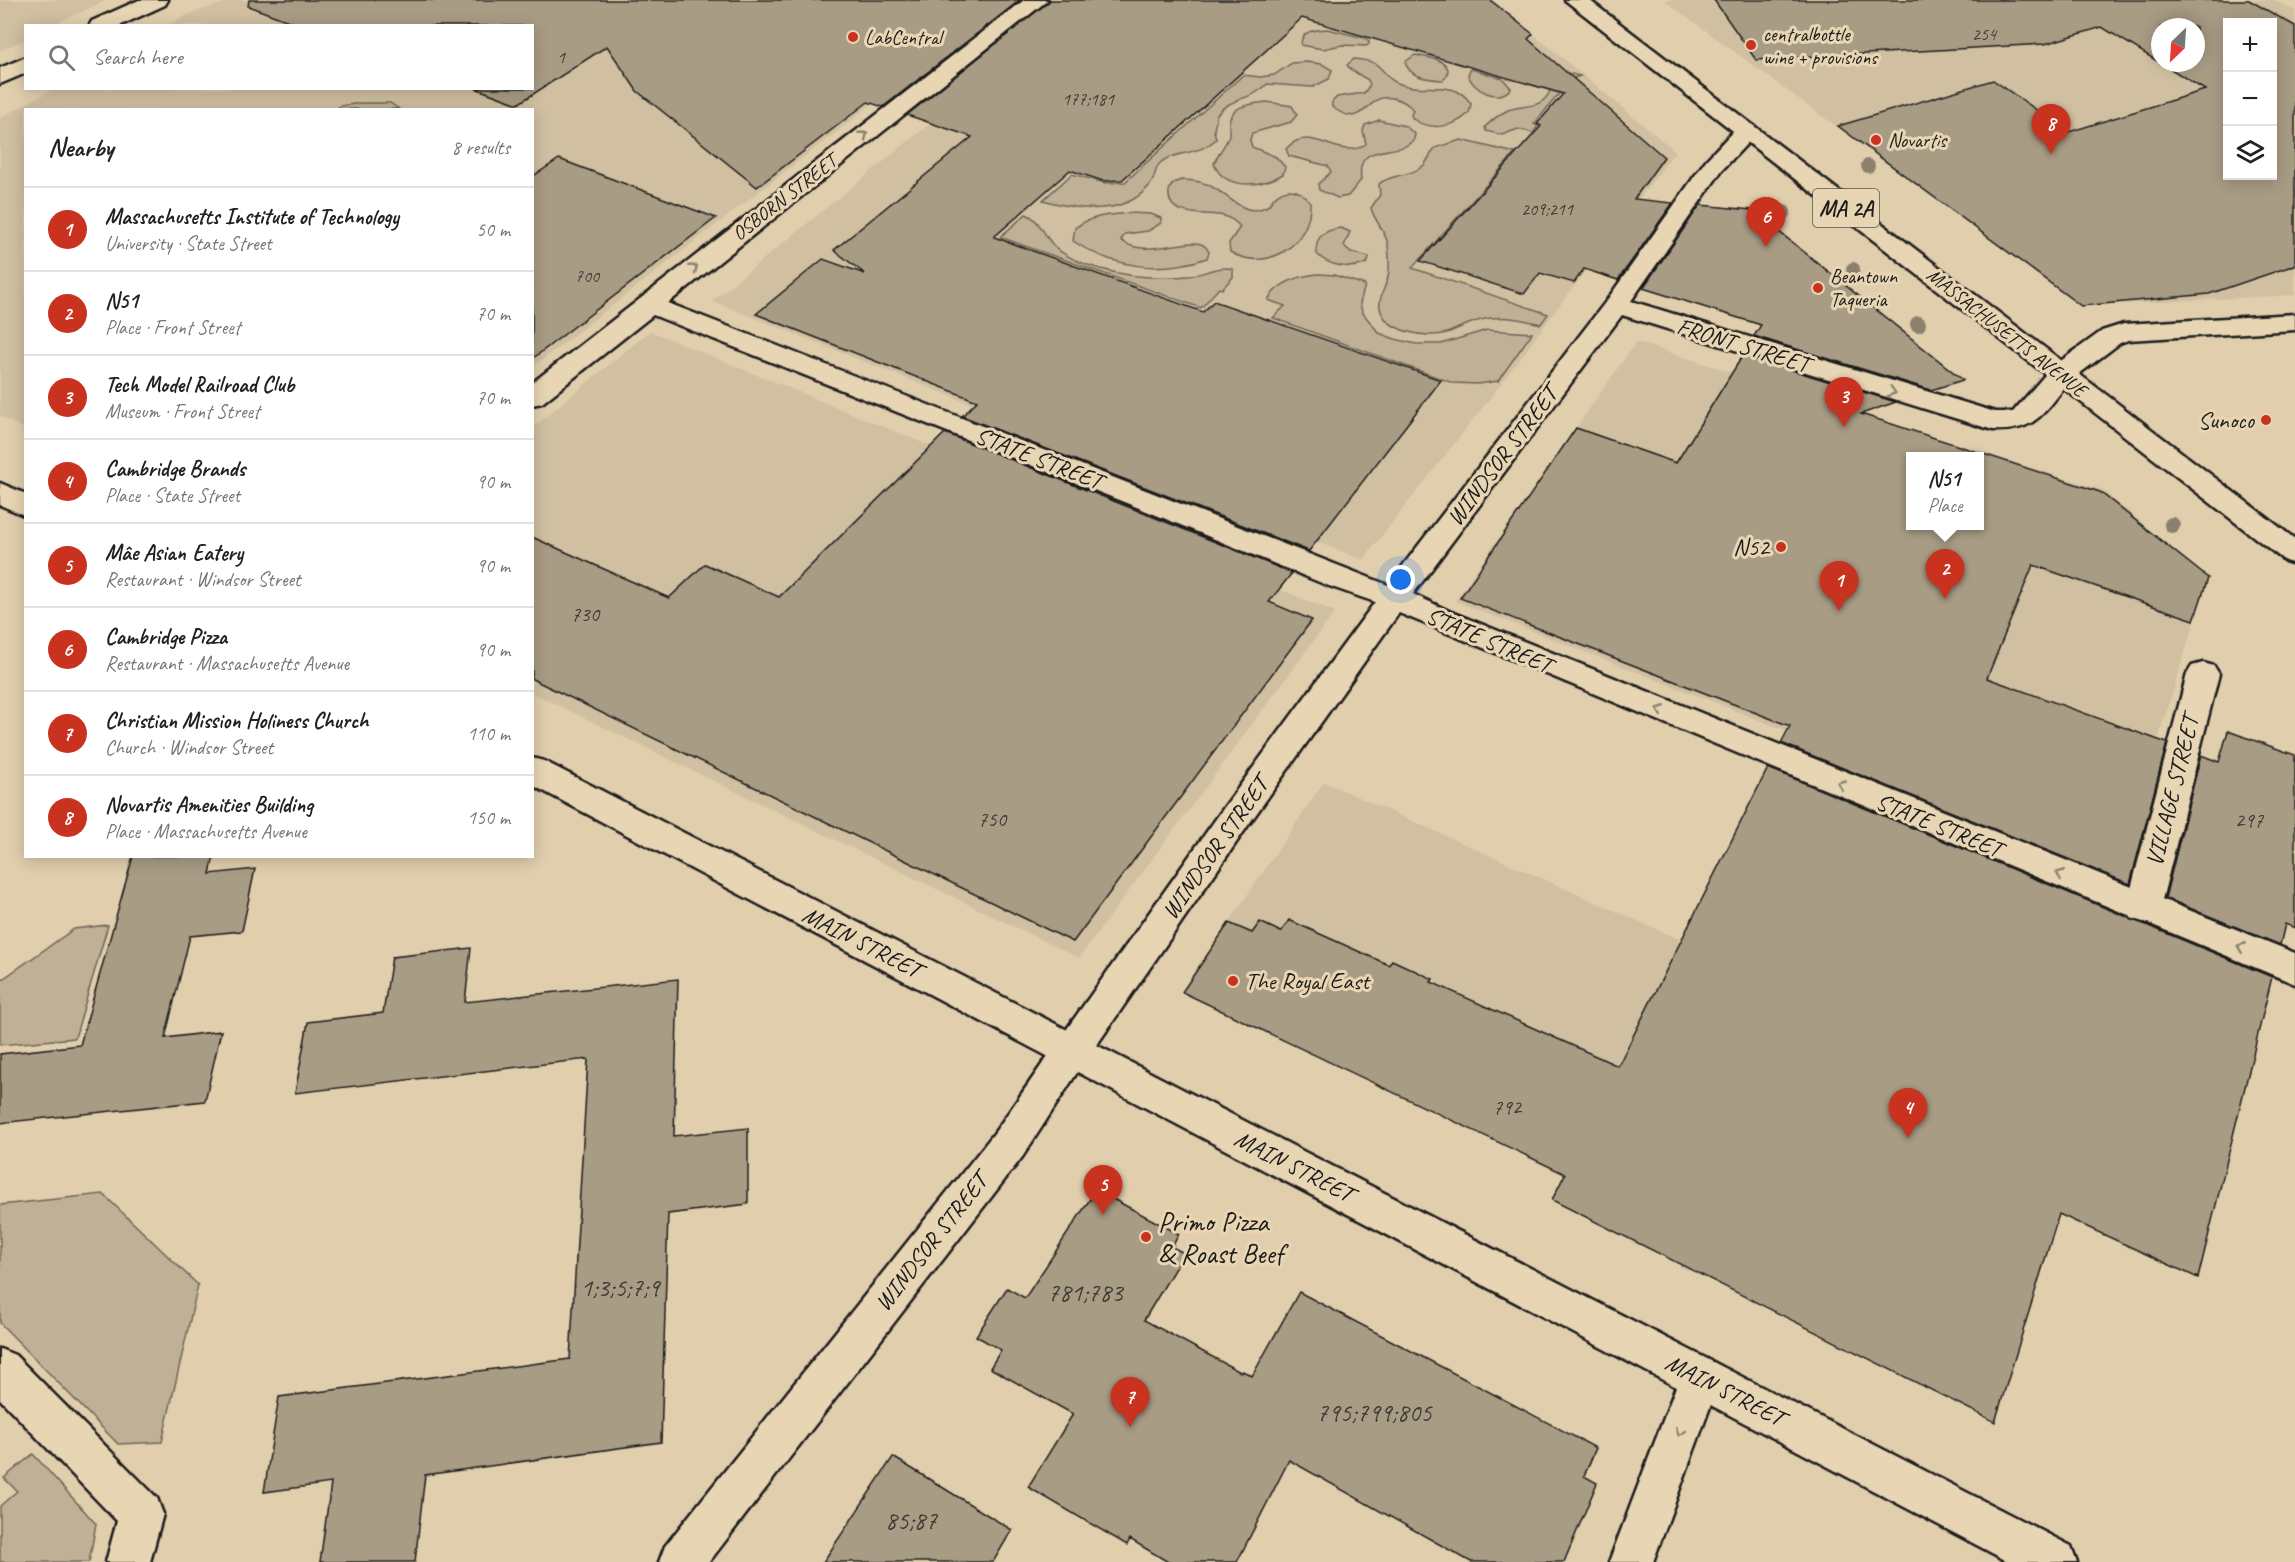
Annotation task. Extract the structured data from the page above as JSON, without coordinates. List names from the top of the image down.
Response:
{
  "streets": {
    "street": [
      "OSBORN STREET",
      "MA 2A",
      "MASSACHUSETTS AVENUE",
      "FRONT STREET",
      "WINDSOR STREET",
      "STATE STREET",
      "VILLAGE STREET",
      "MAIN STREET"
    ]
  },
  "crossings": [
    ["OSBORN STREET", "STATE STREET"],
    ["MASSACHUSETTS AVENUE", "FRONT STREET"],
    ["MASSACHUSETTS AVENUE", "WINDSOR STREET"],
    ["FRONT STREET", "WINDSOR STREET"],
    ["WINDSOR STREET", "STATE STREET"],
    ["WINDSOR STREET", "MAIN STREET"],
    ["STATE STREET", "VILLAGE STREET"]
  ],
  "one_way": ["OSBORN STREET", "FRONT STREET", "STATE STREET"],
  "places": [
    "LabCentral",
    "centralbottle wine + provisions",
    "Novartis",
    "Beantown Taqueria",
    "Sunoco",
    "N52",
    "The Royal East",
    "Primo Pizza & Roast Beef"
  ],
  "house_numbers": [
    "254",
    "1",
    "177;181",
    "209;211",
    "700",
    "730",
    "750",
    "297",
    "792",
    "1;3;5;7;9",
    "781;783",
    "795;799;805",
    "85;87"
  ],
  "north": "bottom left",
  "page": {
    "map_buttons": ["+", "−"],
    "search": "Search here",
    "pins": [
      "8",
      "6",
      "3",
      "2",
      "1",
      "4",
      "5",
      "7"
    ],
    "heading": ["Nearby", "8 results"],
    "list": [
      {
        "mark": "1",
        "name": "Massachusetts Institute of Technology",
        "note": "University · State Street",
        "value": "50 m"
      },
      {
        "mark": "2",
        "name": "N51",
        "note": "Place · Front Street",
        "value": "70 m"
      },
      {
        "mark": "3",
        "name": "Tech Model Railroad Club",
        "note": "Museum · Front Street",
        "value": "70 m"
      },
      {
        "mark": "4",
        "name": "Cambridge Brands",
        "note": "Place · State Street",
        "value": "90 m"
      },
      {
        "mark": "5",
        "name": "Mâe Asian Eatery",
        "note": "Restaurant · Windsor Street",
        "value": "90 m"
      },
      {
        "mark": "6",
        "name": "Cambridge Pizza",
        "note": "Restaurant · Massachusetts Avenue",
        "value": "90 m"
      },
      {
        "mark": "7",
        "name": "Christian Mission Holiness Church",
        "note": "Church · Windsor Street",
        "value": "110 m"
      },
      {
        "mark": "8",
        "name": "Novartis Amenities Building",
        "note": "Place · Massachusetts Avenue",
        "value": "150 m"
      }
    ],
    "popup": ["N51", "Place"]
  }
}
